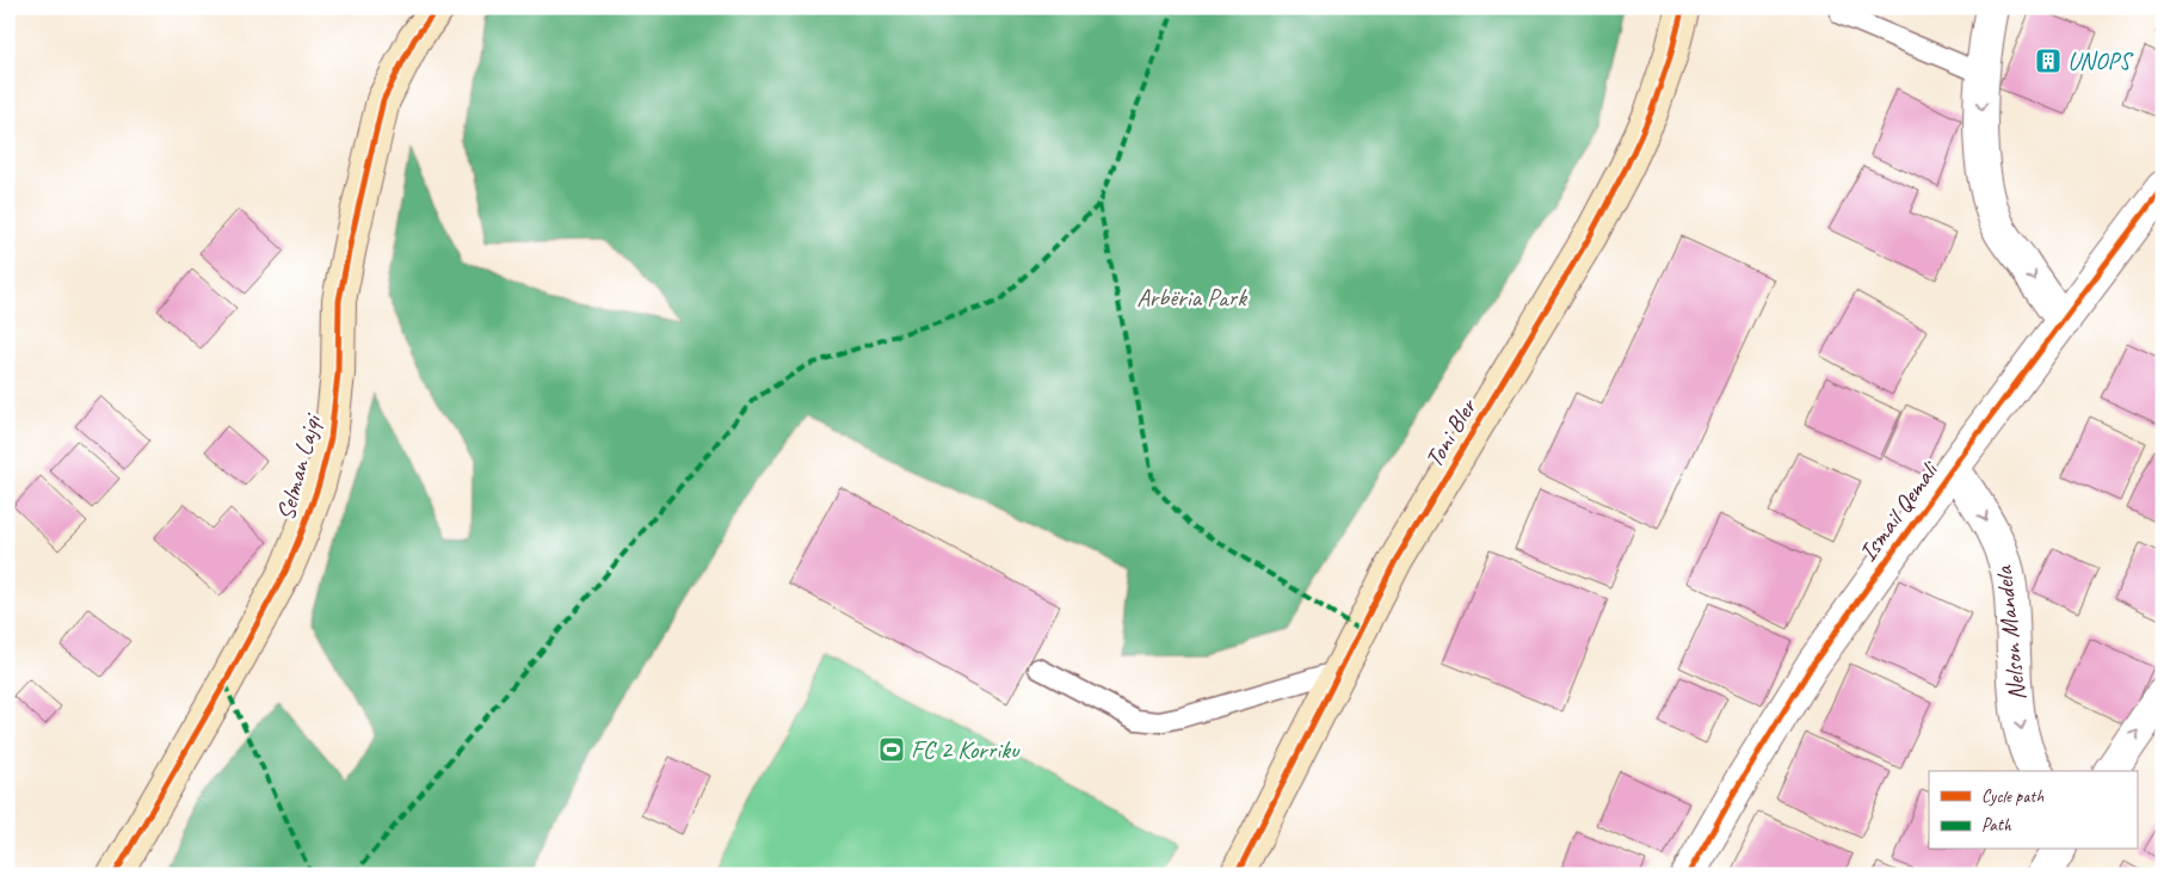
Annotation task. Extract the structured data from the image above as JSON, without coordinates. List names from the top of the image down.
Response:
{
  "streets": {
    "street": [
      "Toni Bler",
      "Selman Lajqi",
      "Ismail Qemali",
      "Nelson Mandela"
    ]
  },
  "crossings": [
    ["Ismail Qemali", "Nelson Mandela"]
  ],
  "one_way": ["Nelson Mandela"],
  "parks": ["Arbëria Park"],
  "places": {
    "building": ["UNOPS"],
    "sports": ["FC 2 Korriku"]
  },
  "legend": ["Cycle path", "Path"]
}
